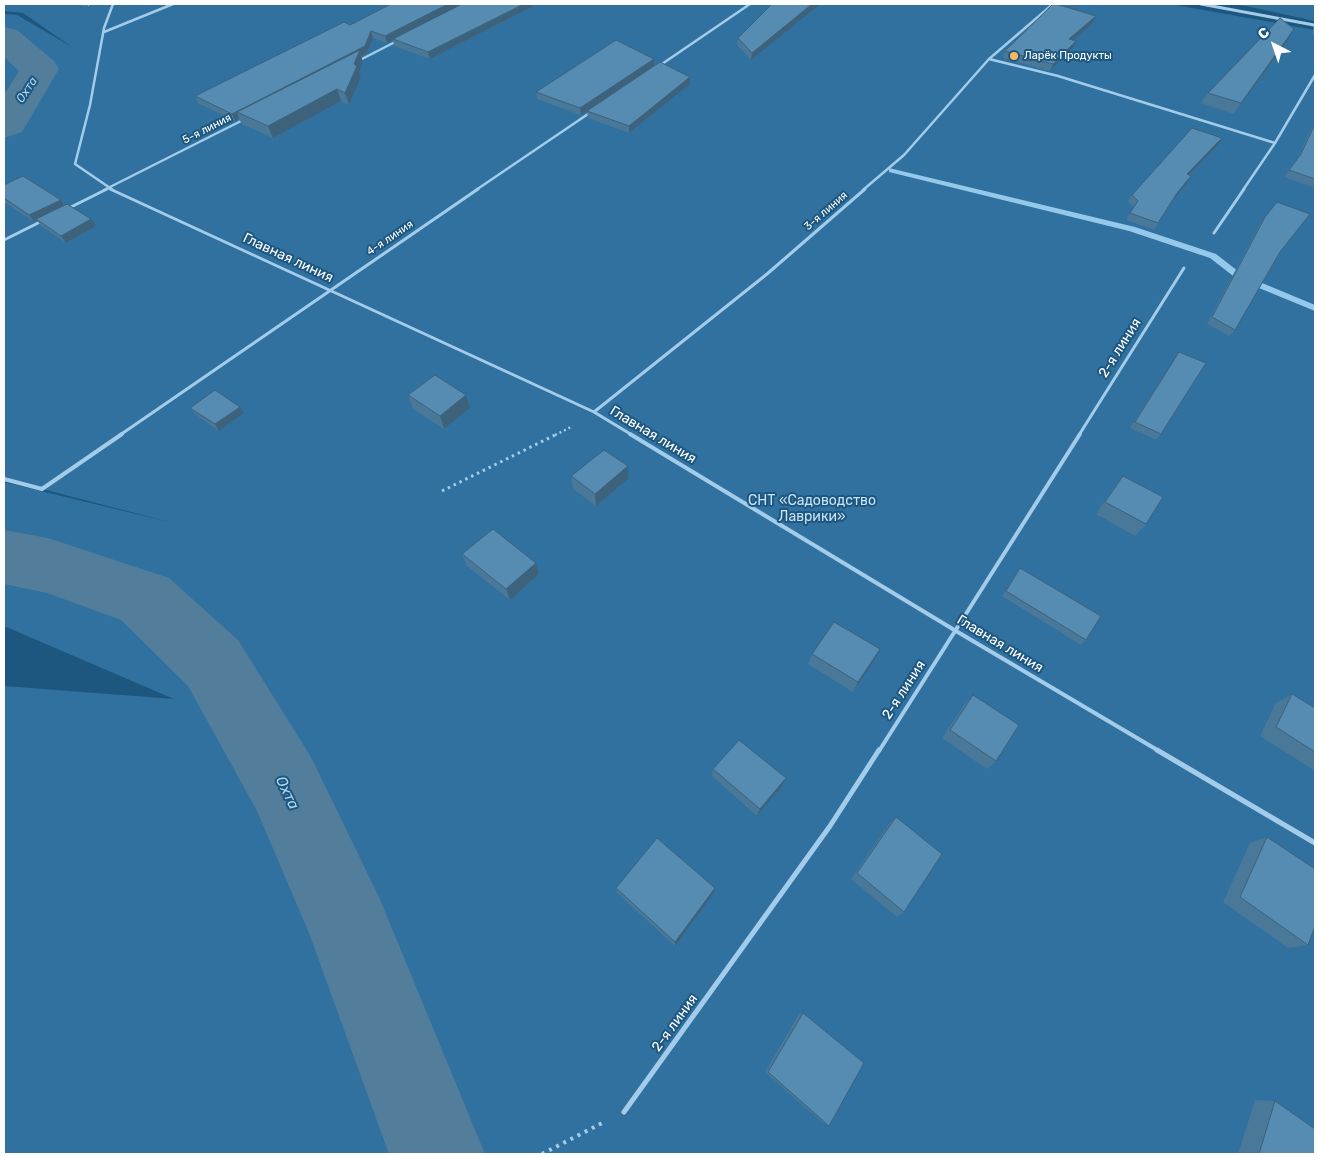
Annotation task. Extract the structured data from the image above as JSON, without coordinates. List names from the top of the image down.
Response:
{
  "streets": {
    "lane": [
      "5-я линия",
      "3-я линия",
      "4-я линия",
      "Главная линия",
      "2-я линия"
    ]
  },
  "crossings": [
    ["5-я линия", "Главная линия"],
    ["3-я линия", "Главная линия"],
    ["4-я линия", "Главная линия"],
    ["Главная линия", "2-я линия"]
  ],
  "water": ["Охта"],
  "parks": ["СНТ «Садоводство Лаврики»"],
  "places": ["Ларёк Продукты"],
  "north": "top left"
}
